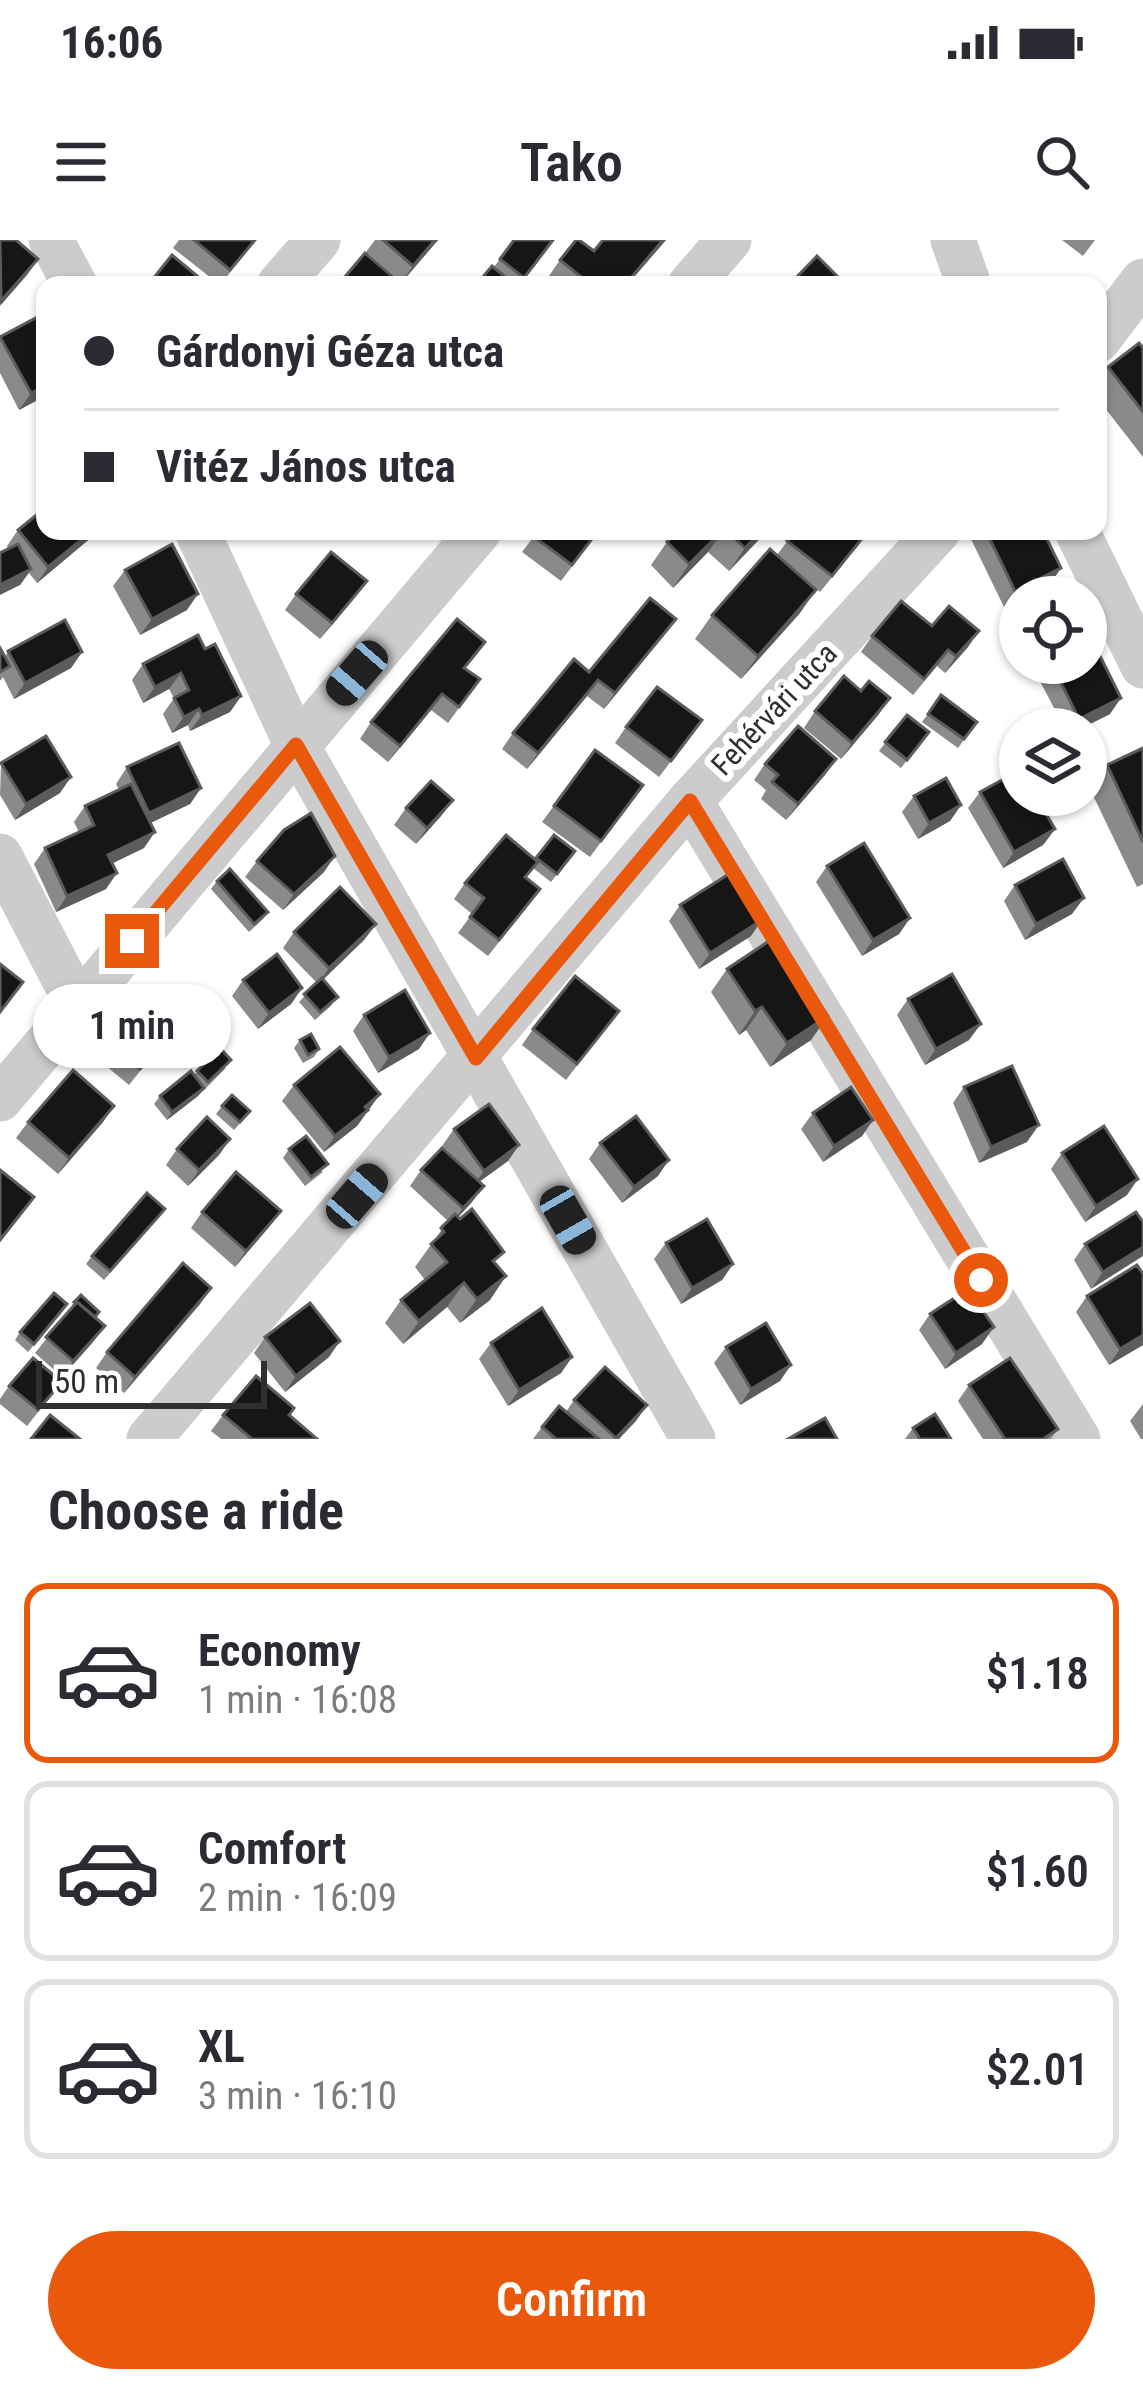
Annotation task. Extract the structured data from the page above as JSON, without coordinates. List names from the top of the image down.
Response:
{
  "streets": {
    "street": ["Fehérvári utca"]
  },
  "scale_bar": "50 m",
  "page": {
    "status": "16:06",
    "header": "Tako",
    "banner": ["Gárdonyi Géza utca", "Vitéz János utca"],
    "bubble": "1 min",
    "scale": "50 m",
    "heading": "Choose a ride",
    "list": [
      {
        "name": "Economy",
        "note": "1 min · 16:08",
        "value": "$1.18"
      },
      {
        "name": "Comfort",
        "note": "2 min · 16:09",
        "value": "$1.60"
      },
      {
        "name": "XL",
        "note": "3 min · 16:10",
        "value": "$2.01"
      }
    ],
    "buttons": "Confirm"
  }
}
